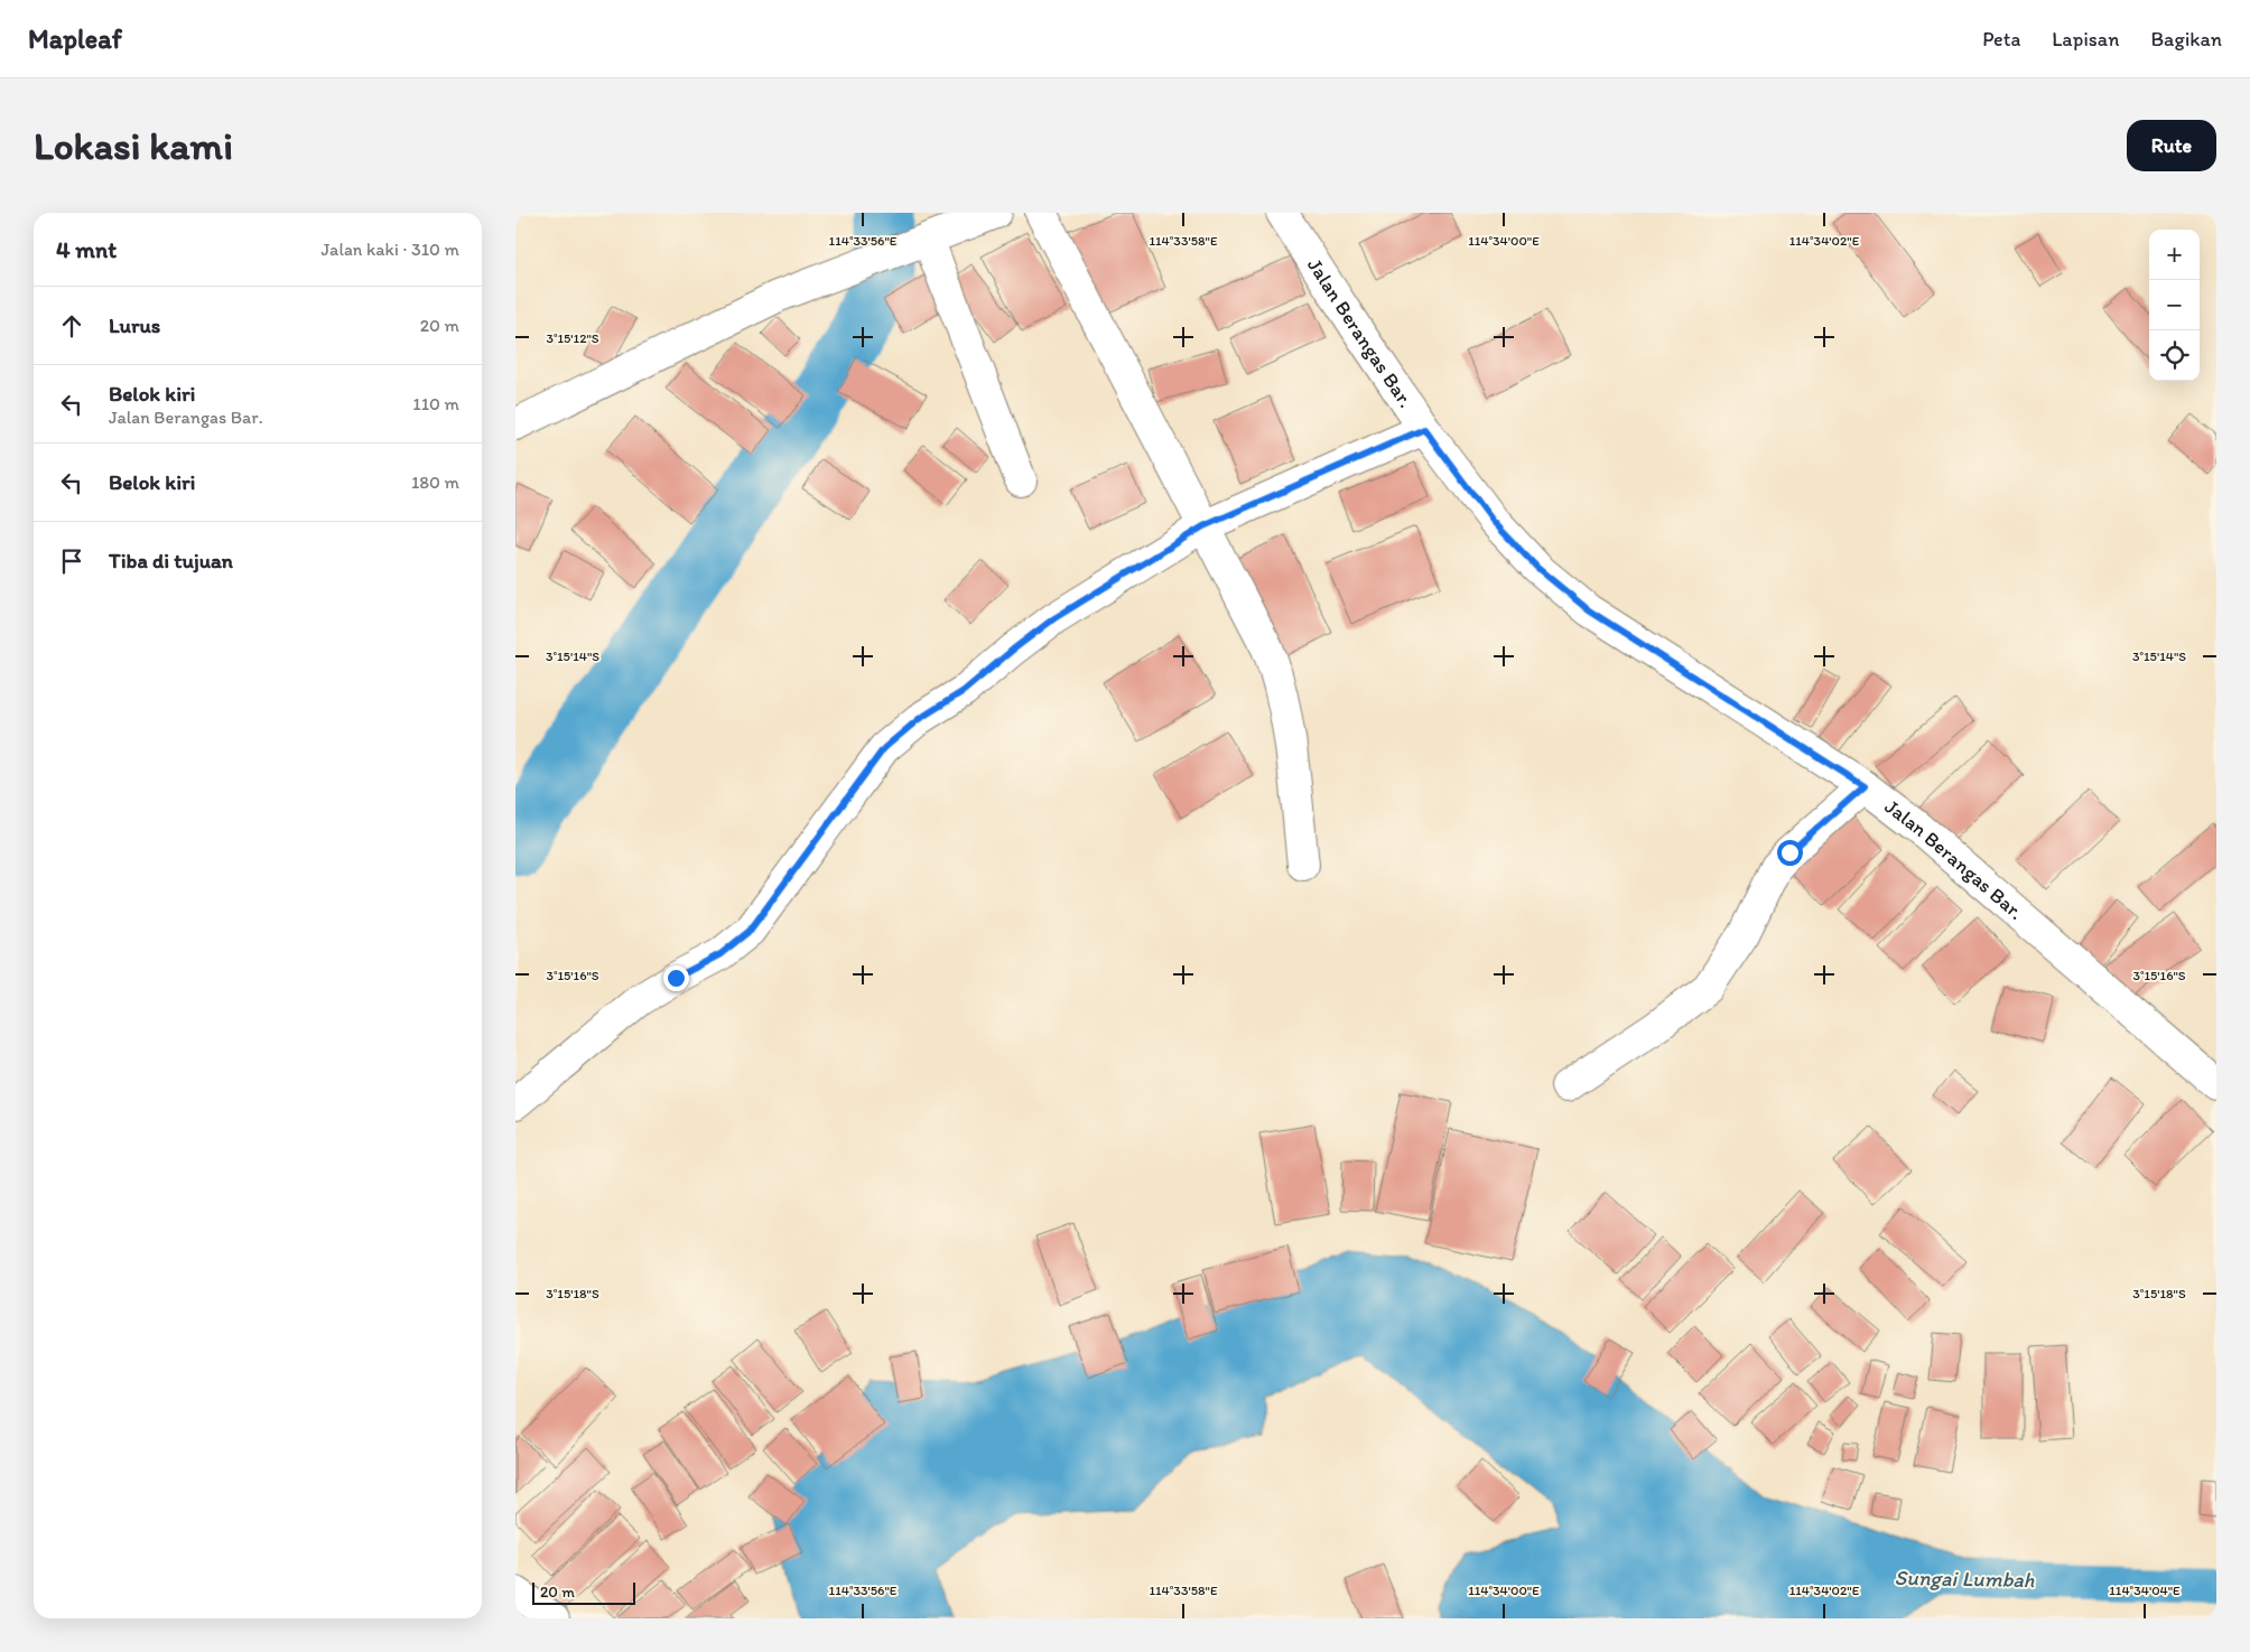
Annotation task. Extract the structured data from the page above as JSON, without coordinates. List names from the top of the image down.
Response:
{
  "streets": {
    "street": ["Jalan Berangas Bar."]
  },
  "water": ["Sungai Lumbah"],
  "scale_bar": "20 m",
  "page": {
    "header": "Mapleaf",
    "nav": ["Peta", "Lapisan", "Bagikan"],
    "buttons": "Rute",
    "title": "Lokasi kami",
    "heading": ["4 mnt", "Jalan kaki · 310 m"],
    "map_buttons": ["+", "−"],
    "list": [
      ["Lurus", "20 m"],
      ["Belok kiri", "Jalan Berangas Bar.", "110 m"],
      ["Belok kiri", "180 m"],
      "Tiba di tujuan"
    ],
    "scale": "20 m"
  },
  "coordinates": [
    "114°33'56\"E",
    "114°33'58\"E",
    "114°34'00\"E",
    "114°34'02\"E",
    "3°15'12\"S",
    "3°15'14\"S",
    "3°15'16\"S",
    "3°15'18\"S",
    "114°34'04\"E"
  ]
}
